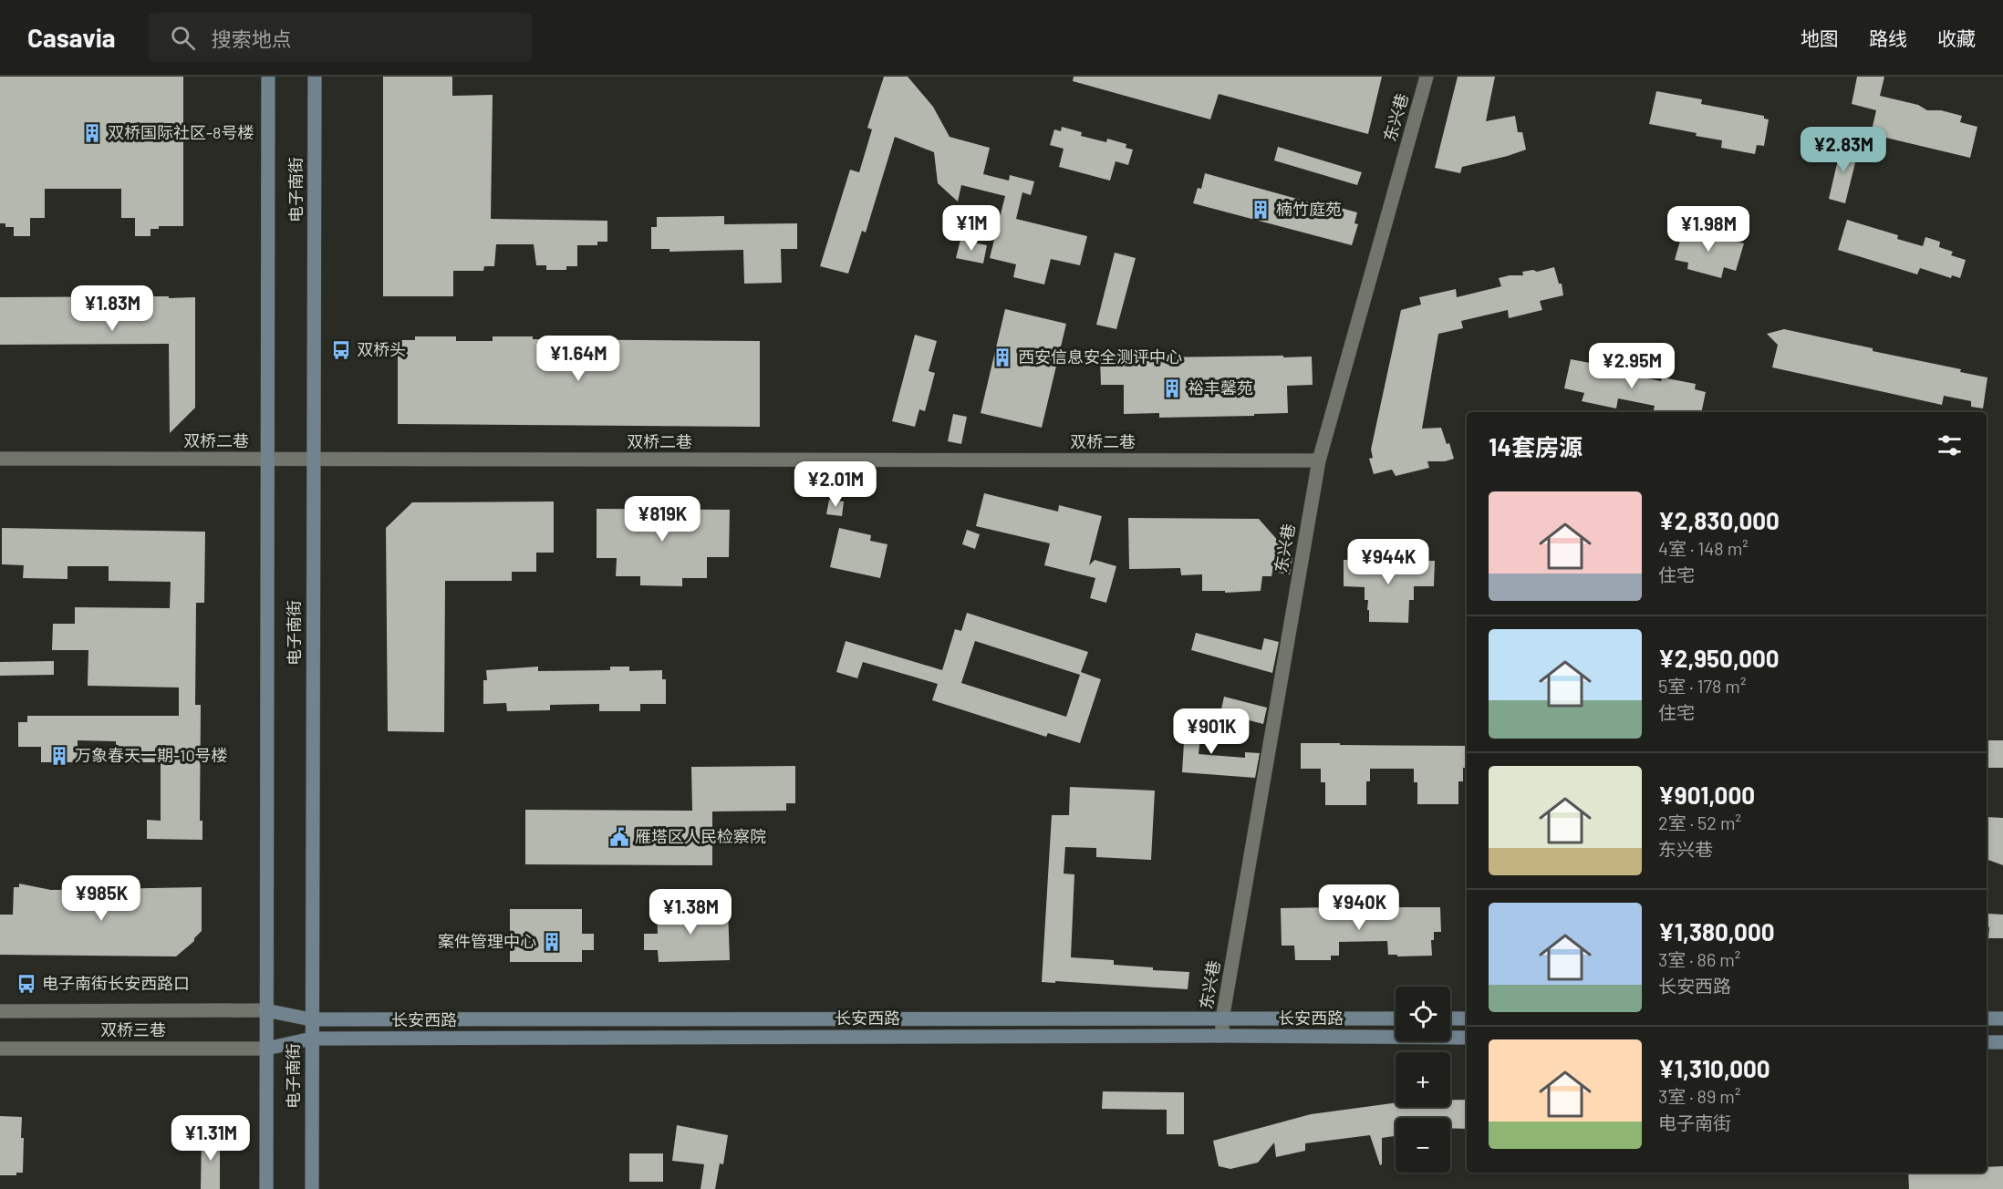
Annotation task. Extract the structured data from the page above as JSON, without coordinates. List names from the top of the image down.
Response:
{
  "streets": {
    "main road": ["电子南街", "长安西路"],
    "street": ["东兴巷", "双桥二巷", "双桥三巷"]
  },
  "crossings": [
    ["东兴巷", "双桥二巷"],
    ["东兴巷", "长安西路"],
    ["电子南街", "双桥二巷"],
    ["电子南街", "长安西路"],
    ["电子南街", "双桥三巷"],
    ["长安西路", "双桥三巷"]
  ],
  "places": {
    "building": [
      "双桥国际社区-8号楼",
      "楠竹庭苑",
      "西安信息安全测评中心",
      "裕丰馨苑",
      "万象春天一期-10号楼",
      "案件管理中心"
    ],
    "bus stop": ["双桥头", "电子南街长安西路口"],
    "public building": ["雁塔区人民检察院"]
  },
  "page": {
    "header": "Casavia",
    "search": "搜索地点",
    "nav": ["地图", "路线", "收藏"],
    "price": [
      "¥2.83M",
      "¥1M",
      "¥1.98M",
      "¥1.83M",
      "¥1.64M",
      "¥2.95M",
      "¥2.01M",
      "¥819K",
      "¥944K",
      "¥901K",
      "¥985K",
      "¥940K",
      "¥1.38M",
      "¥1.31M"
    ],
    "heading": "14套房源",
    "list": [
      {
        "name": "¥2,830,000",
        "note": "4室 · 148 m² · 住宅"
      },
      {
        "name": "¥2,950,000",
        "note": "5室 · 178 m² · 住宅"
      },
      {
        "name": "¥901,000",
        "note": "2室 · 52 m² · 东兴巷"
      },
      {
        "name": "¥1,380,000",
        "note": "3室 · 86 m² · 长安西路"
      },
      {
        "name": "¥1,310,000",
        "note": "3室 · 89 m² · 电子南街"
      }
    ],
    "map_buttons": ["+", "−"]
  }
}
